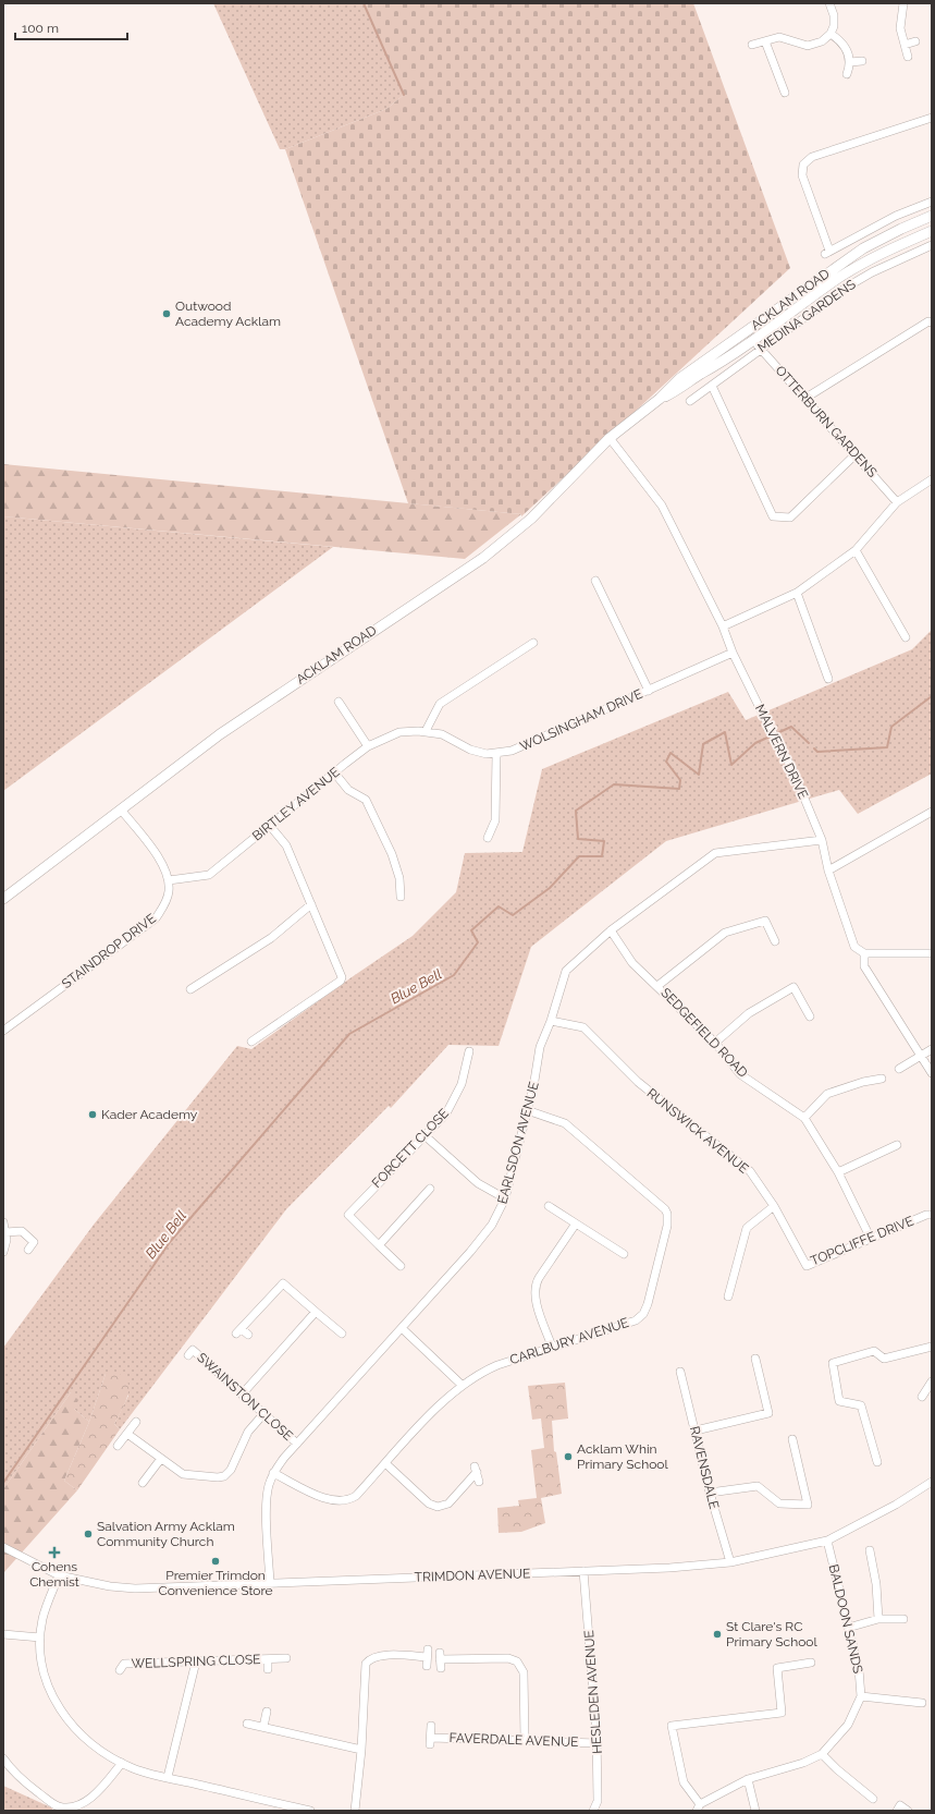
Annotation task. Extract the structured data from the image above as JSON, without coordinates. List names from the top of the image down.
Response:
{
  "streets": {
    "main road": ["ACKLAM ROAD"],
    "street": [
      "MEDINA GARDENS",
      "OTTERBURN GARDENS",
      "WOLSINGHAM DRIVE",
      "MALVERN DRIVE",
      "BIRTLEY AVENUE",
      "STAINDROP DRIVE",
      "SEDGEFIELD ROAD",
      "RUNSWICK AVENUE",
      "EARLSDON AVENUE",
      "FORCETT CLOSE",
      "TOPCLIFFE DRIVE",
      "CARLBURY AVENUE",
      "SWAINSTON CLOSE",
      "RAVENSDALE",
      "TRIMDON AVENUE",
      "BALDOON SANDS",
      "WELLSPRING CLOSE",
      "HESLEDEN AVENUE",
      "FAVERDALE AVENUE"
    ]
  },
  "crossings": [
    ["ACKLAM ROAD", "MEDINA GARDENS"],
    ["ACKLAM ROAD", "OTTERBURN GARDENS"],
    ["ACKLAM ROAD", "MALVERN DRIVE"],
    ["MEDINA GARDENS", "OTTERBURN GARDENS"],
    ["WOLSINGHAM DRIVE", "MALVERN DRIVE"],
    ["WOLSINGHAM DRIVE", "BIRTLEY AVENUE"],
    ["MALVERN DRIVE", "EARLSDON AVENUE"],
    ["BIRTLEY AVENUE", "STAINDROP DRIVE"],
    ["SEDGEFIELD ROAD", "EARLSDON AVENUE"],
    ["SEDGEFIELD ROAD", "TOPCLIFFE DRIVE"],
    ["RUNSWICK AVENUE", "EARLSDON AVENUE"],
    ["RUNSWICK AVENUE", "TOPCLIFFE DRIVE"],
    ["EARLSDON AVENUE", "CARLBURY AVENUE"],
    ["EARLSDON AVENUE", "SWAINSTON CLOSE"],
    ["EARLSDON AVENUE", "TRIMDON AVENUE"],
    ["RAVENSDALE", "TRIMDON AVENUE"],
    ["TRIMDON AVENUE", "BALDOON SANDS"],
    ["TRIMDON AVENUE", "HESLEDEN AVENUE"],
    ["HESLEDEN AVENUE", "FAVERDALE AVENUE"]
  ],
  "water": ["Blue Bell"],
  "places": {
    "other": [
      "Outwood Academy Acklam",
      "Kader Academy",
      "Acklam Whin Primary School",
      "Salvation Army Acklam Community Church",
      "Premier Trimdon Convenience Store",
      "St Clare's RC Primary School"
    ],
    "health": ["Cohens Chemist"]
  },
  "scale_bar": "100 m"
}
